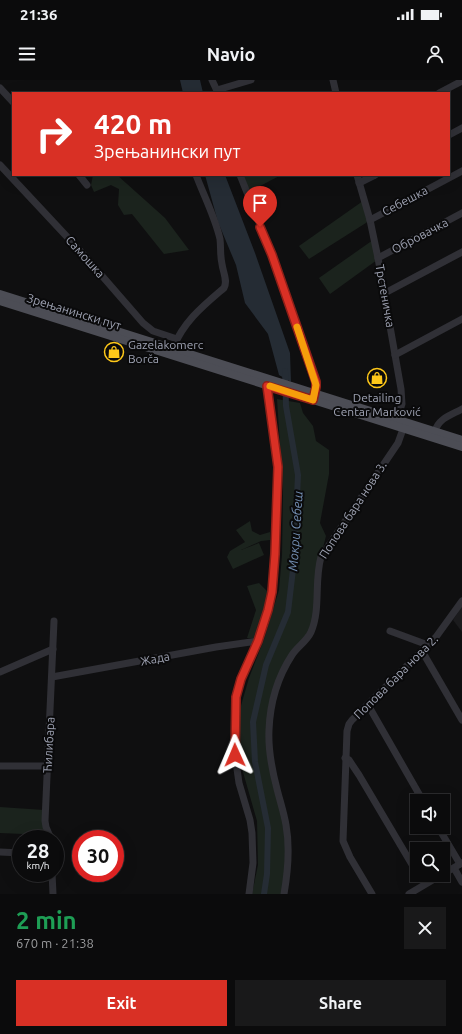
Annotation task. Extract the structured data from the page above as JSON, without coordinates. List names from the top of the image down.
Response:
{
  "streets": {
    "main road": ["Зрењанински пут"],
    "street": [
      "Себешка",
      "Обровачка",
      "Самошка",
      "Трстеничка",
      "Попова бара нова 3.",
      "Жада",
      "Попова бара нова 2.",
      "Ћилибара"
    ]
  },
  "crossings": [
    ["Себешка", "Трстеничка"],
    ["Обровачка", "Трстеничка"],
    ["Трстеничка", "Зрењанински пут"],
    ["Зрењанински пут", "Попова бара нова 3."],
    ["Жада", "Ћилибара"]
  ],
  "water": ["Мокри Себеш"],
  "places": {
    "shop": ["Gazelakomerc Borča", "Detailing Centar Marković"]
  },
  "page": {
    "status": "21:36",
    "header": "Navio",
    "turn": ["420 m", "Зрењанински пут"],
    "speed": "28 km/h",
    "limit": "30",
    "heading": ["2 min", "670 m · 21:38"],
    "buttons": ["Exit", "Share"]
  }
}
